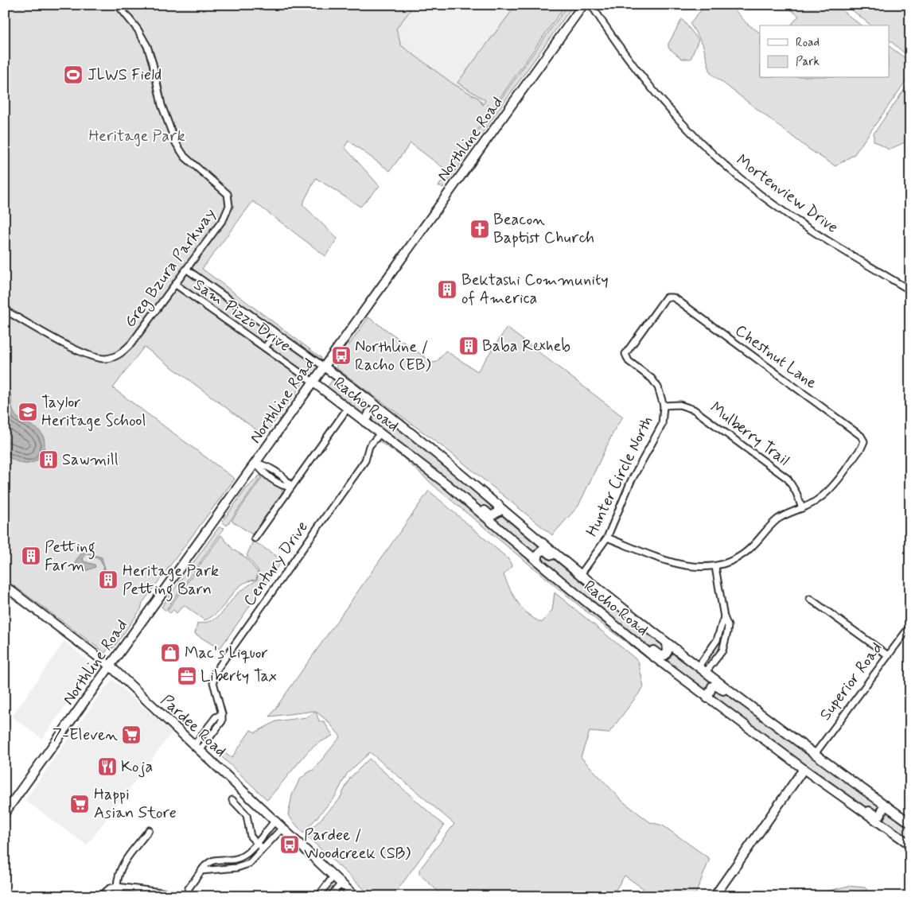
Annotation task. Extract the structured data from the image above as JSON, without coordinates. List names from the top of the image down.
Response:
{
  "streets": {
    "street": [
      "Northline Road",
      "Mortenview Drive",
      "Greg Bzura Parkway",
      "Sam Pizzo Drive",
      "Chestnut Lane",
      "Racho Road",
      "Mulberry Trail",
      "Hunter Circle North",
      "Century Drive",
      "Superior Road",
      "Pardee Road"
    ]
  },
  "crossings": [
    ["Northline Road", "Sam Pizzo Drive"],
    ["Northline Road", "Racho Road"],
    ["Northline Road", "Pardee Road"],
    ["Greg Bzura Parkway", "Sam Pizzo Drive"],
    ["Sam Pizzo Drive", "Racho Road"],
    ["Chestnut Lane", "Mulberry Trail"],
    ["Chestnut Lane", "Hunter Circle North"],
    ["Racho Road", "Hunter Circle North"],
    ["Racho Road", "Century Drive"],
    ["Racho Road", "Superior Road"],
    ["Mulberry Trail", "Hunter Circle North"],
    ["Century Drive", "Pardee Road"]
  ],
  "parks": ["Heritage Park"],
  "places": {
    "sports": ["JLWS Field"],
    "church": ["Beacon Baptist Church"],
    "building": [
      "Bektashi Community of America",
      "Baba Rexheb",
      "Sawmill",
      "Petting Farm",
      "Heritage Park Petting Barn"
    ],
    "bus stop": ["Northline / Racho (EB)", "Pardee / Woodcreek (SB)"],
    "school or university": ["Taylor Heritage School"],
    "shop": ["Mac's Liquor"],
    "office": ["Liberty Tax"],
    "supermarket": ["7-Eleven", "Happi Asian Store"],
    "restaurant": ["Koja"]
  },
  "legend": ["Road", "Park"]
}
